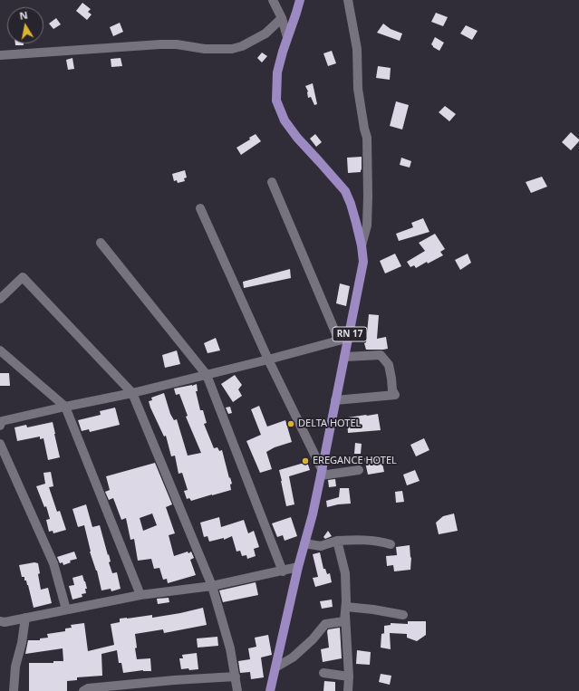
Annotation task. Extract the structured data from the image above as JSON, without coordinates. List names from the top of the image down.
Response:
{
  "streets": {
    "main road": ["RN 17"]
  },
  "places": ["DELTA HOTEL", "EREGANCE HOTEL"],
  "north": "top"
}
